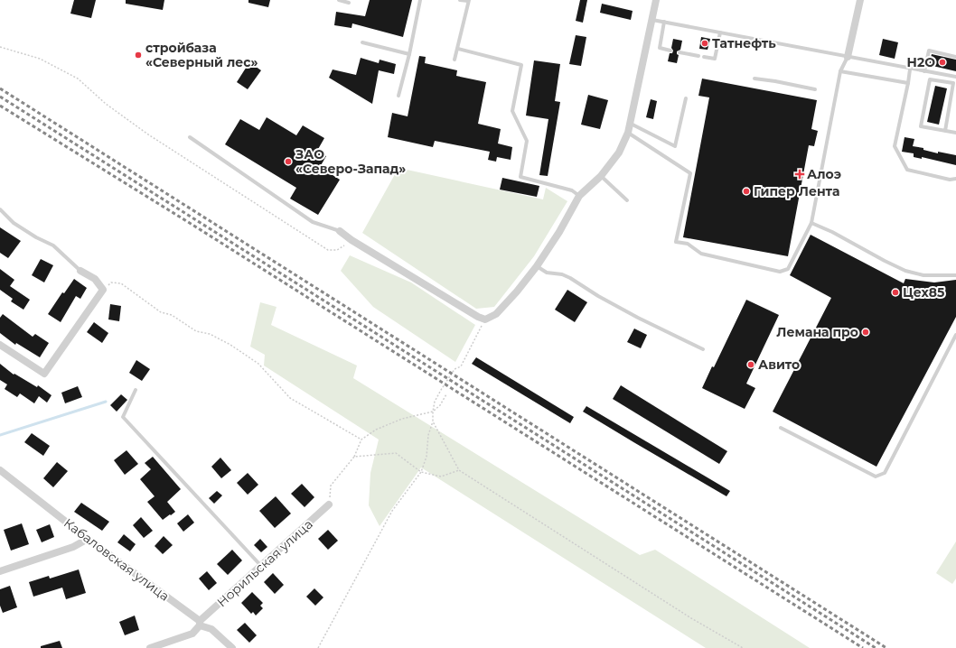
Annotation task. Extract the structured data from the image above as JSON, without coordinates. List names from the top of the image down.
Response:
{
  "streets": {
    "street": ["Кабаловская улица", "Норильская улица"]
  },
  "crossings": [
    ["Кабаловская улица", "Норильская улица"]
  ],
  "places": {
    "other": [
      "Татнефть",
      "стройбаза «Северный лес»",
      "H2O",
      "ЗАО «Северо-Запад»",
      "Гипер Лента",
      "Цех85",
      "Лемана про",
      "Авито"
    ],
    "health": ["Алоэ"]
  }
}
